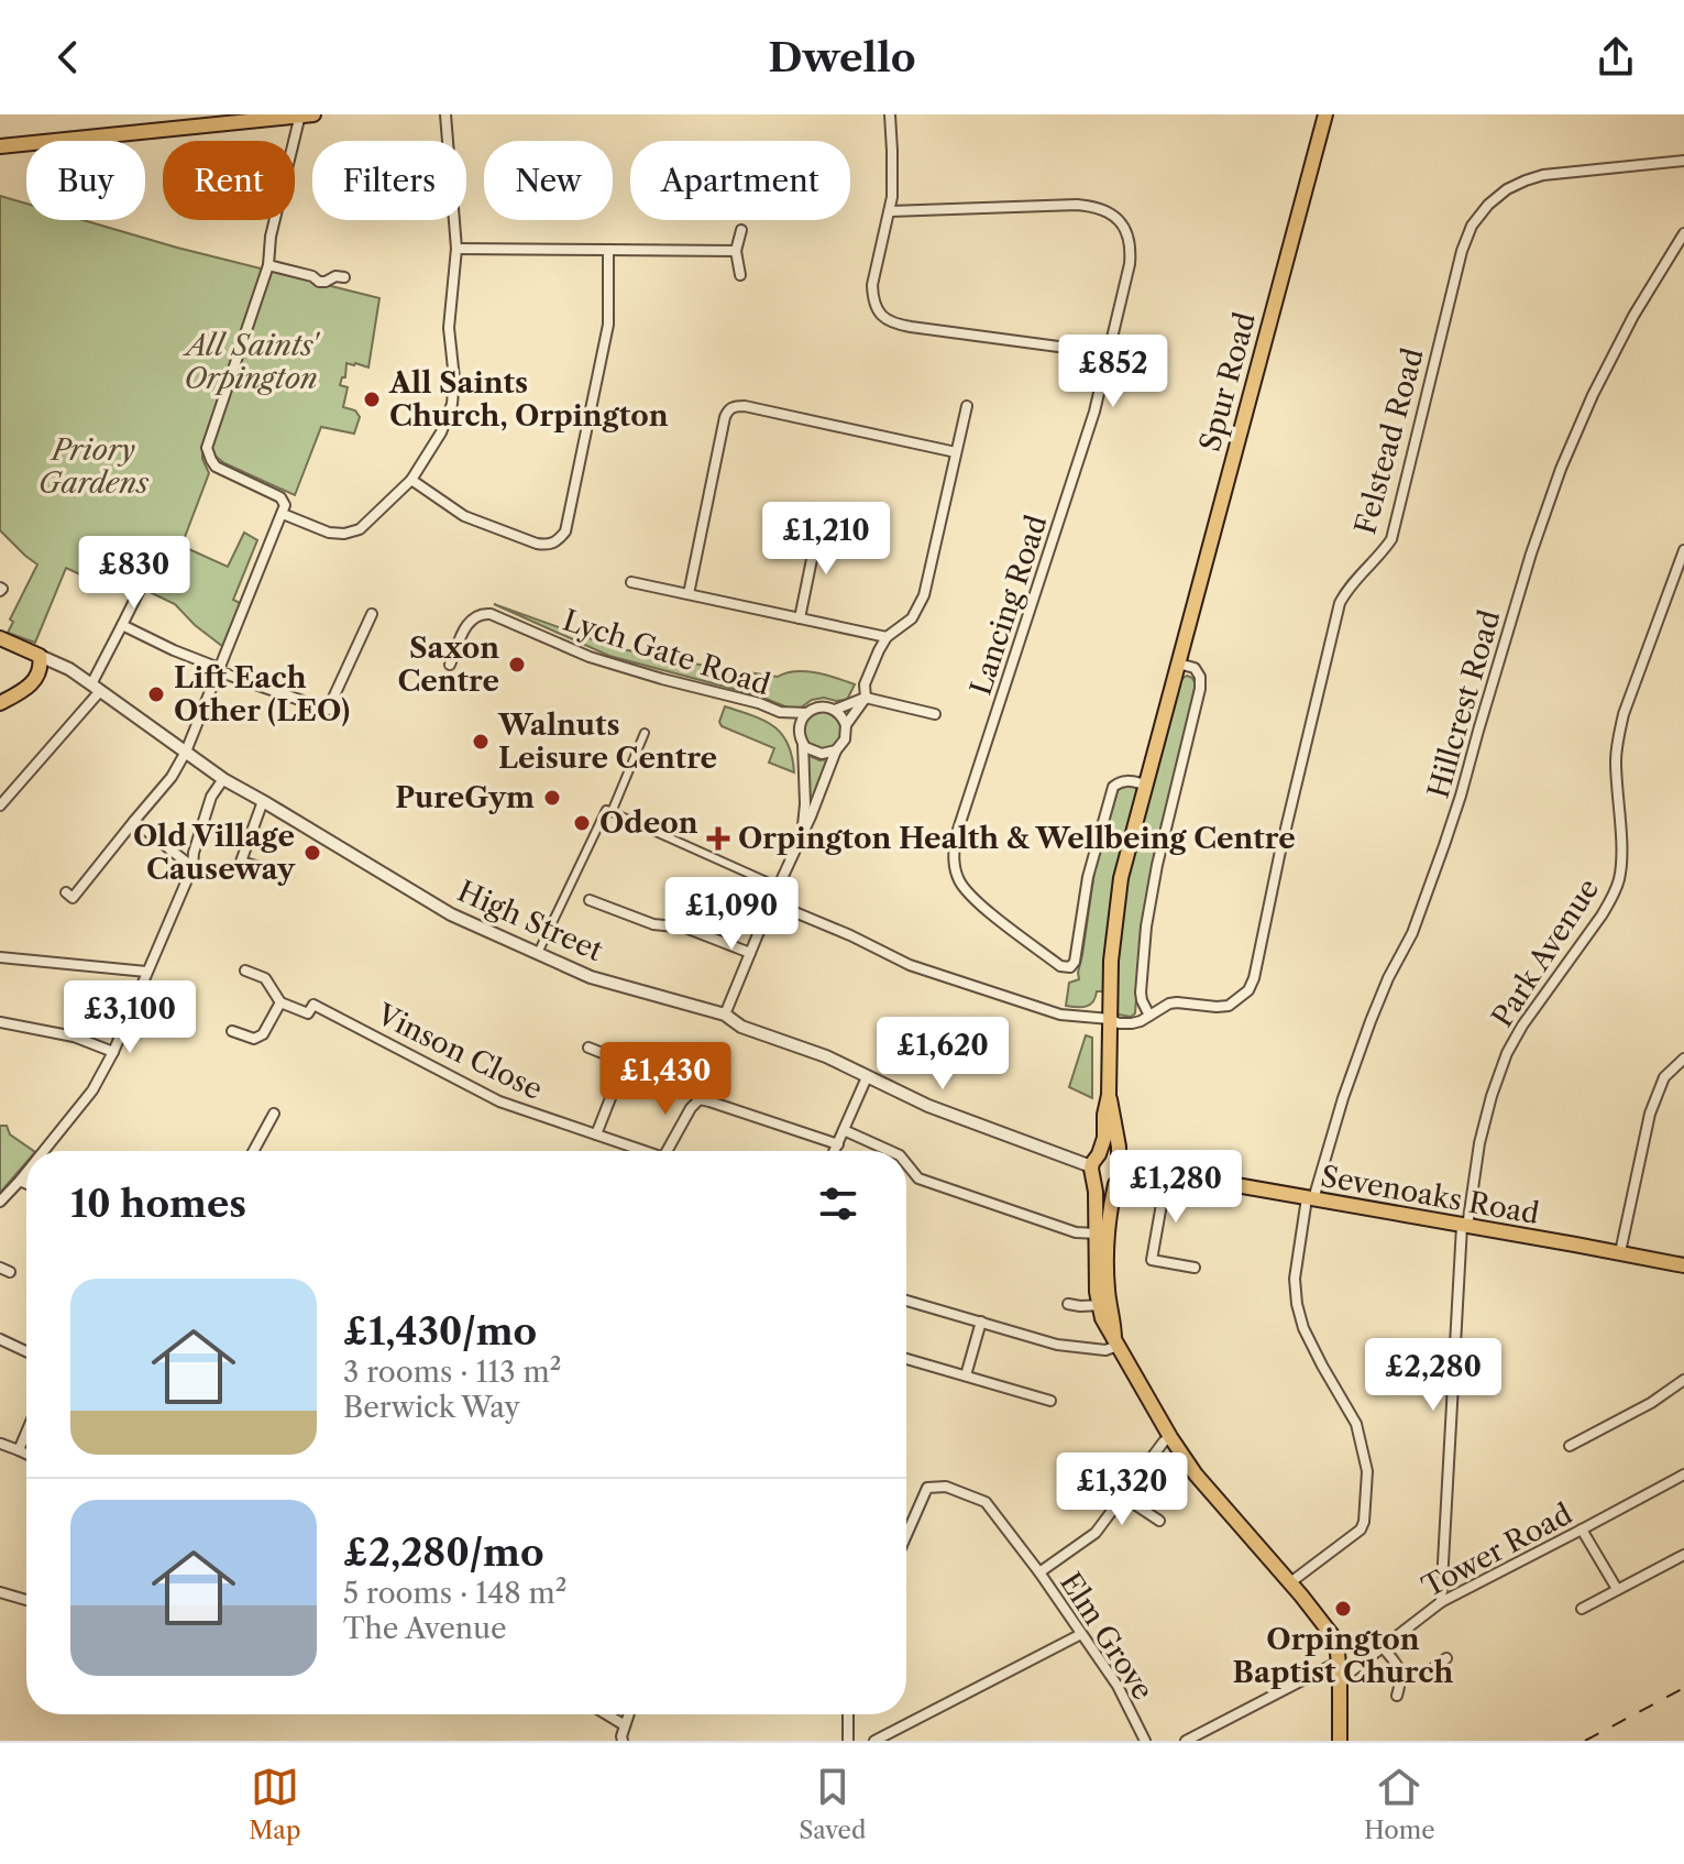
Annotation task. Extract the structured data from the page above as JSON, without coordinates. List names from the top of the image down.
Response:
{
  "streets": {
    "main road": ["Spur Road", "High Street", "Sevenoaks Road"],
    "street": [
      "Felstead Road",
      "Lancing Road",
      "Lych Gate Road",
      "Hillcrest Road",
      "Park Avenue",
      "Vinson Close",
      "Tower Road",
      "Elm Grove"
    ]
  },
  "crossings": [
    ["Spur Road", "Felstead Road"],
    ["Spur Road", "Lancing Road"],
    ["Spur Road", "High Street"],
    ["Spur Road", "Sevenoaks Road"],
    ["Hillcrest Road", "Sevenoaks Road"],
    ["High Street", "Sevenoaks Road"],
    ["Park Avenue", "Sevenoaks Road"],
    ["Park Avenue", "Tower Road"]
  ],
  "parks": ["All Saints' Orpington", "Priory Gardens"],
  "places": {
    "other": [
      "All Saints Church, Orpington",
      "Saxon Centre",
      "Lift Each Other (LEO)",
      "Walnuts Leisure Centre",
      "PureGym",
      "Odeon",
      "Old Village Causeway",
      "Orpington Baptist Church"
    ],
    "health": ["Orpington Health & Wellbeing Centre"]
  },
  "page": {
    "header": "Dwello",
    "chip": [
      "Buy",
      "Rent",
      "Filters",
      "New",
      "Apartment"
    ],
    "price": [
      "£852",
      "£1,210",
      "£830",
      "£1,090",
      "£3,100",
      "£1,620",
      "£1,430",
      "£1,280",
      "£2,280",
      "£1,320"
    ],
    "heading": "10 homes",
    "list": [
      {
        "name": "£1,430/mo",
        "note": "3 rooms · 113 m² · Berwick Way"
      },
      {
        "name": "£2,280/mo",
        "note": "5 rooms · 148 m² · The Avenue"
      }
    ],
    "tabs": ["Map", "Saved", "Home"]
  }
}
